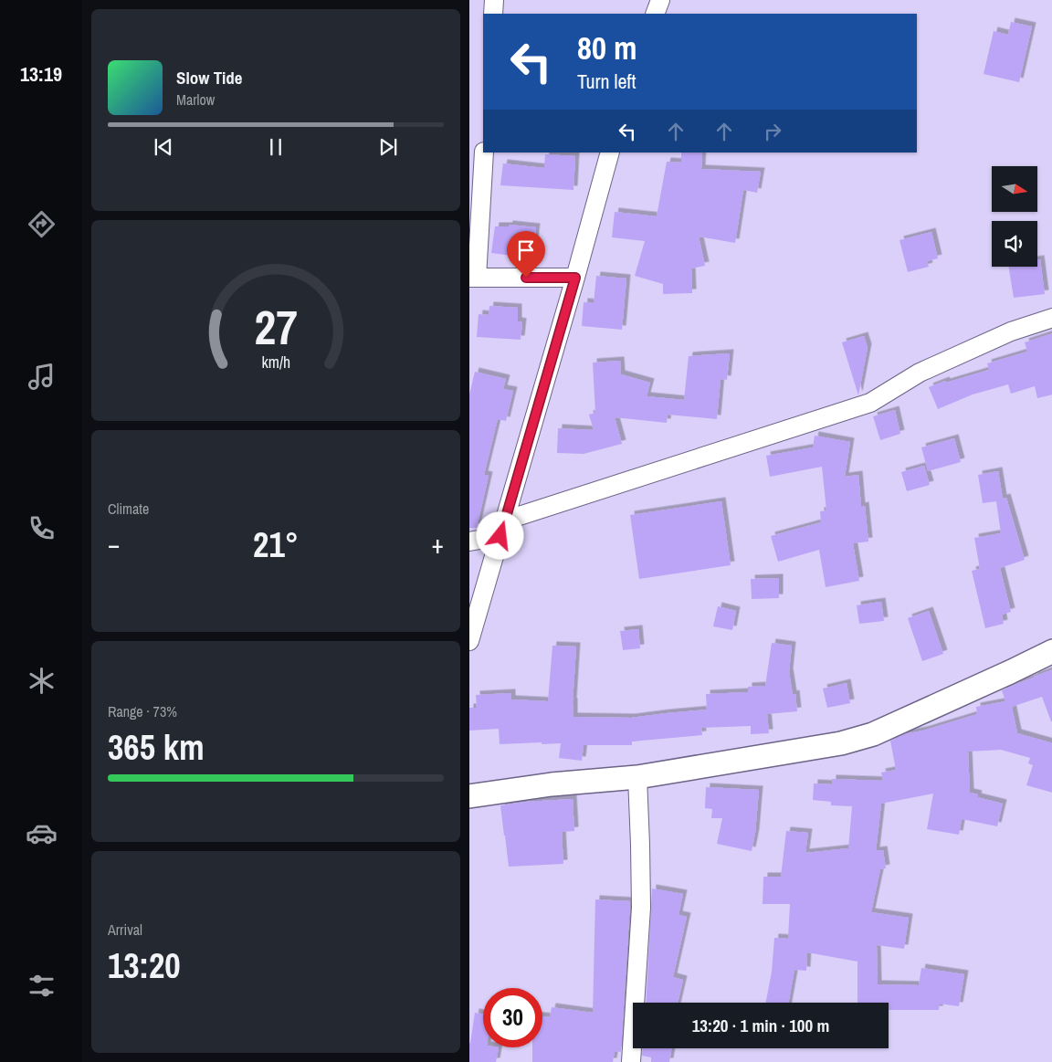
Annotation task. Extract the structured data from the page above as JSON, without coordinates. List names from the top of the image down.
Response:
{
  "north": "right",
  "page": {
    "tabs": "13:19",
    "turn": ["80 m", "Turn left"],
    "song": ["Slow Tide", "Marlow"],
    "tile": [
      "Climate",
      ["Range · 73%", "365 km"],
      ["Arrival", "13:20"]
    ],
    "heat": ["−", "21°", "+"],
    "limit": "30",
    "trip": "13:20 · 1 min · 100 m",
    "gauge": ["27", "km/h"]
  }
}
